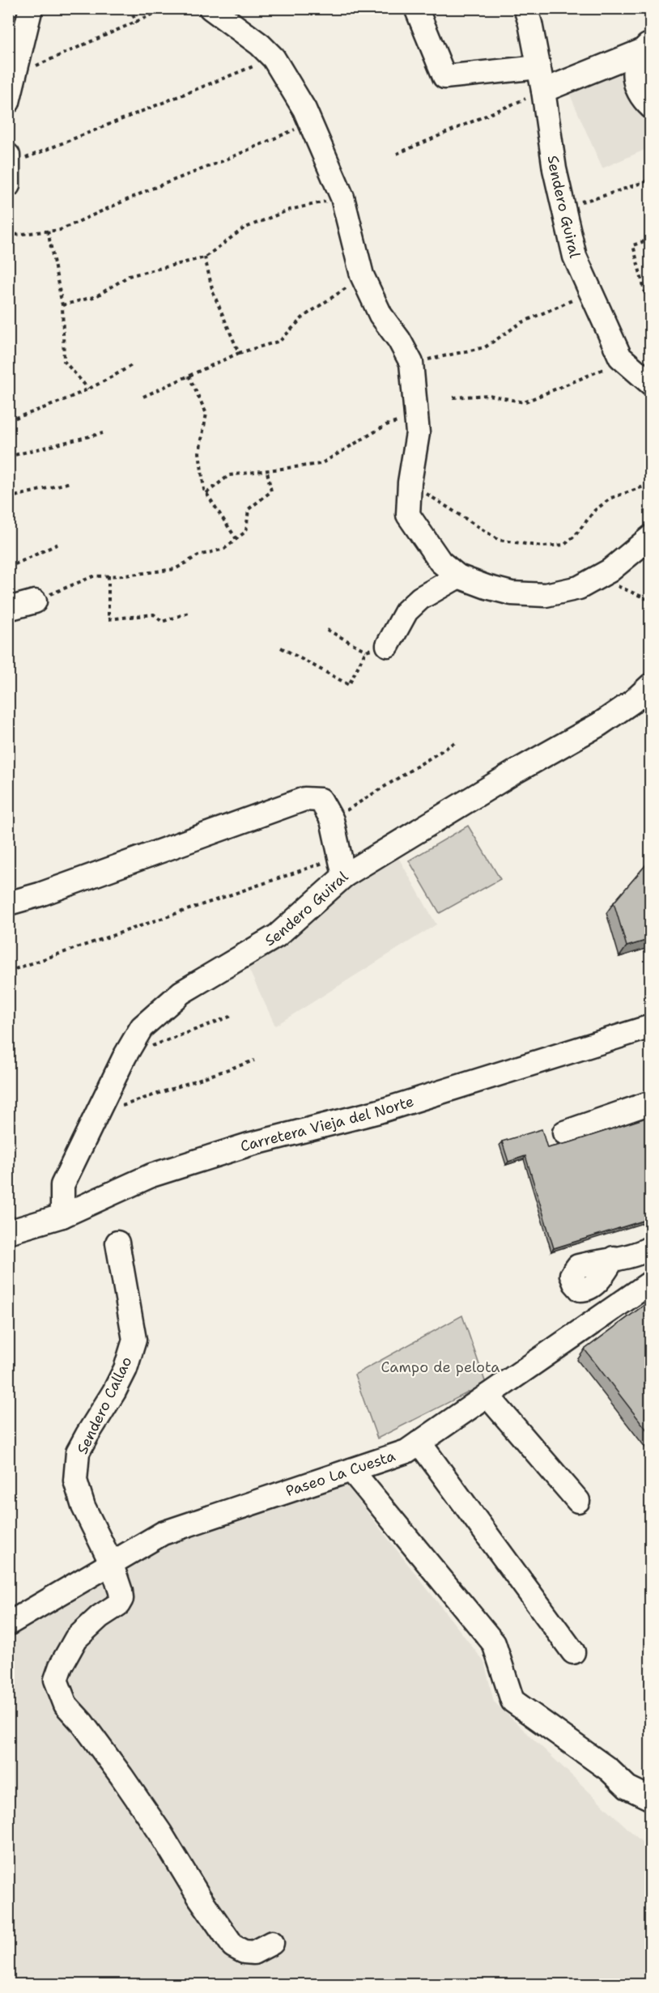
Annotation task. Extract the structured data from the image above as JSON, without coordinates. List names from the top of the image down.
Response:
{
  "streets": {
    "street": [
      "Sendero Guiral",
      "Carretera Vieja del Norte",
      "Sendero Callao",
      "Paseo La Cuesta"
    ]
  },
  "crossings": [
    ["Sendero Guiral", "Carretera Vieja del Norte"],
    ["Sendero Callao", "Paseo La Cuesta"]
  ],
  "parks": ["Campo de pelota"]
}
